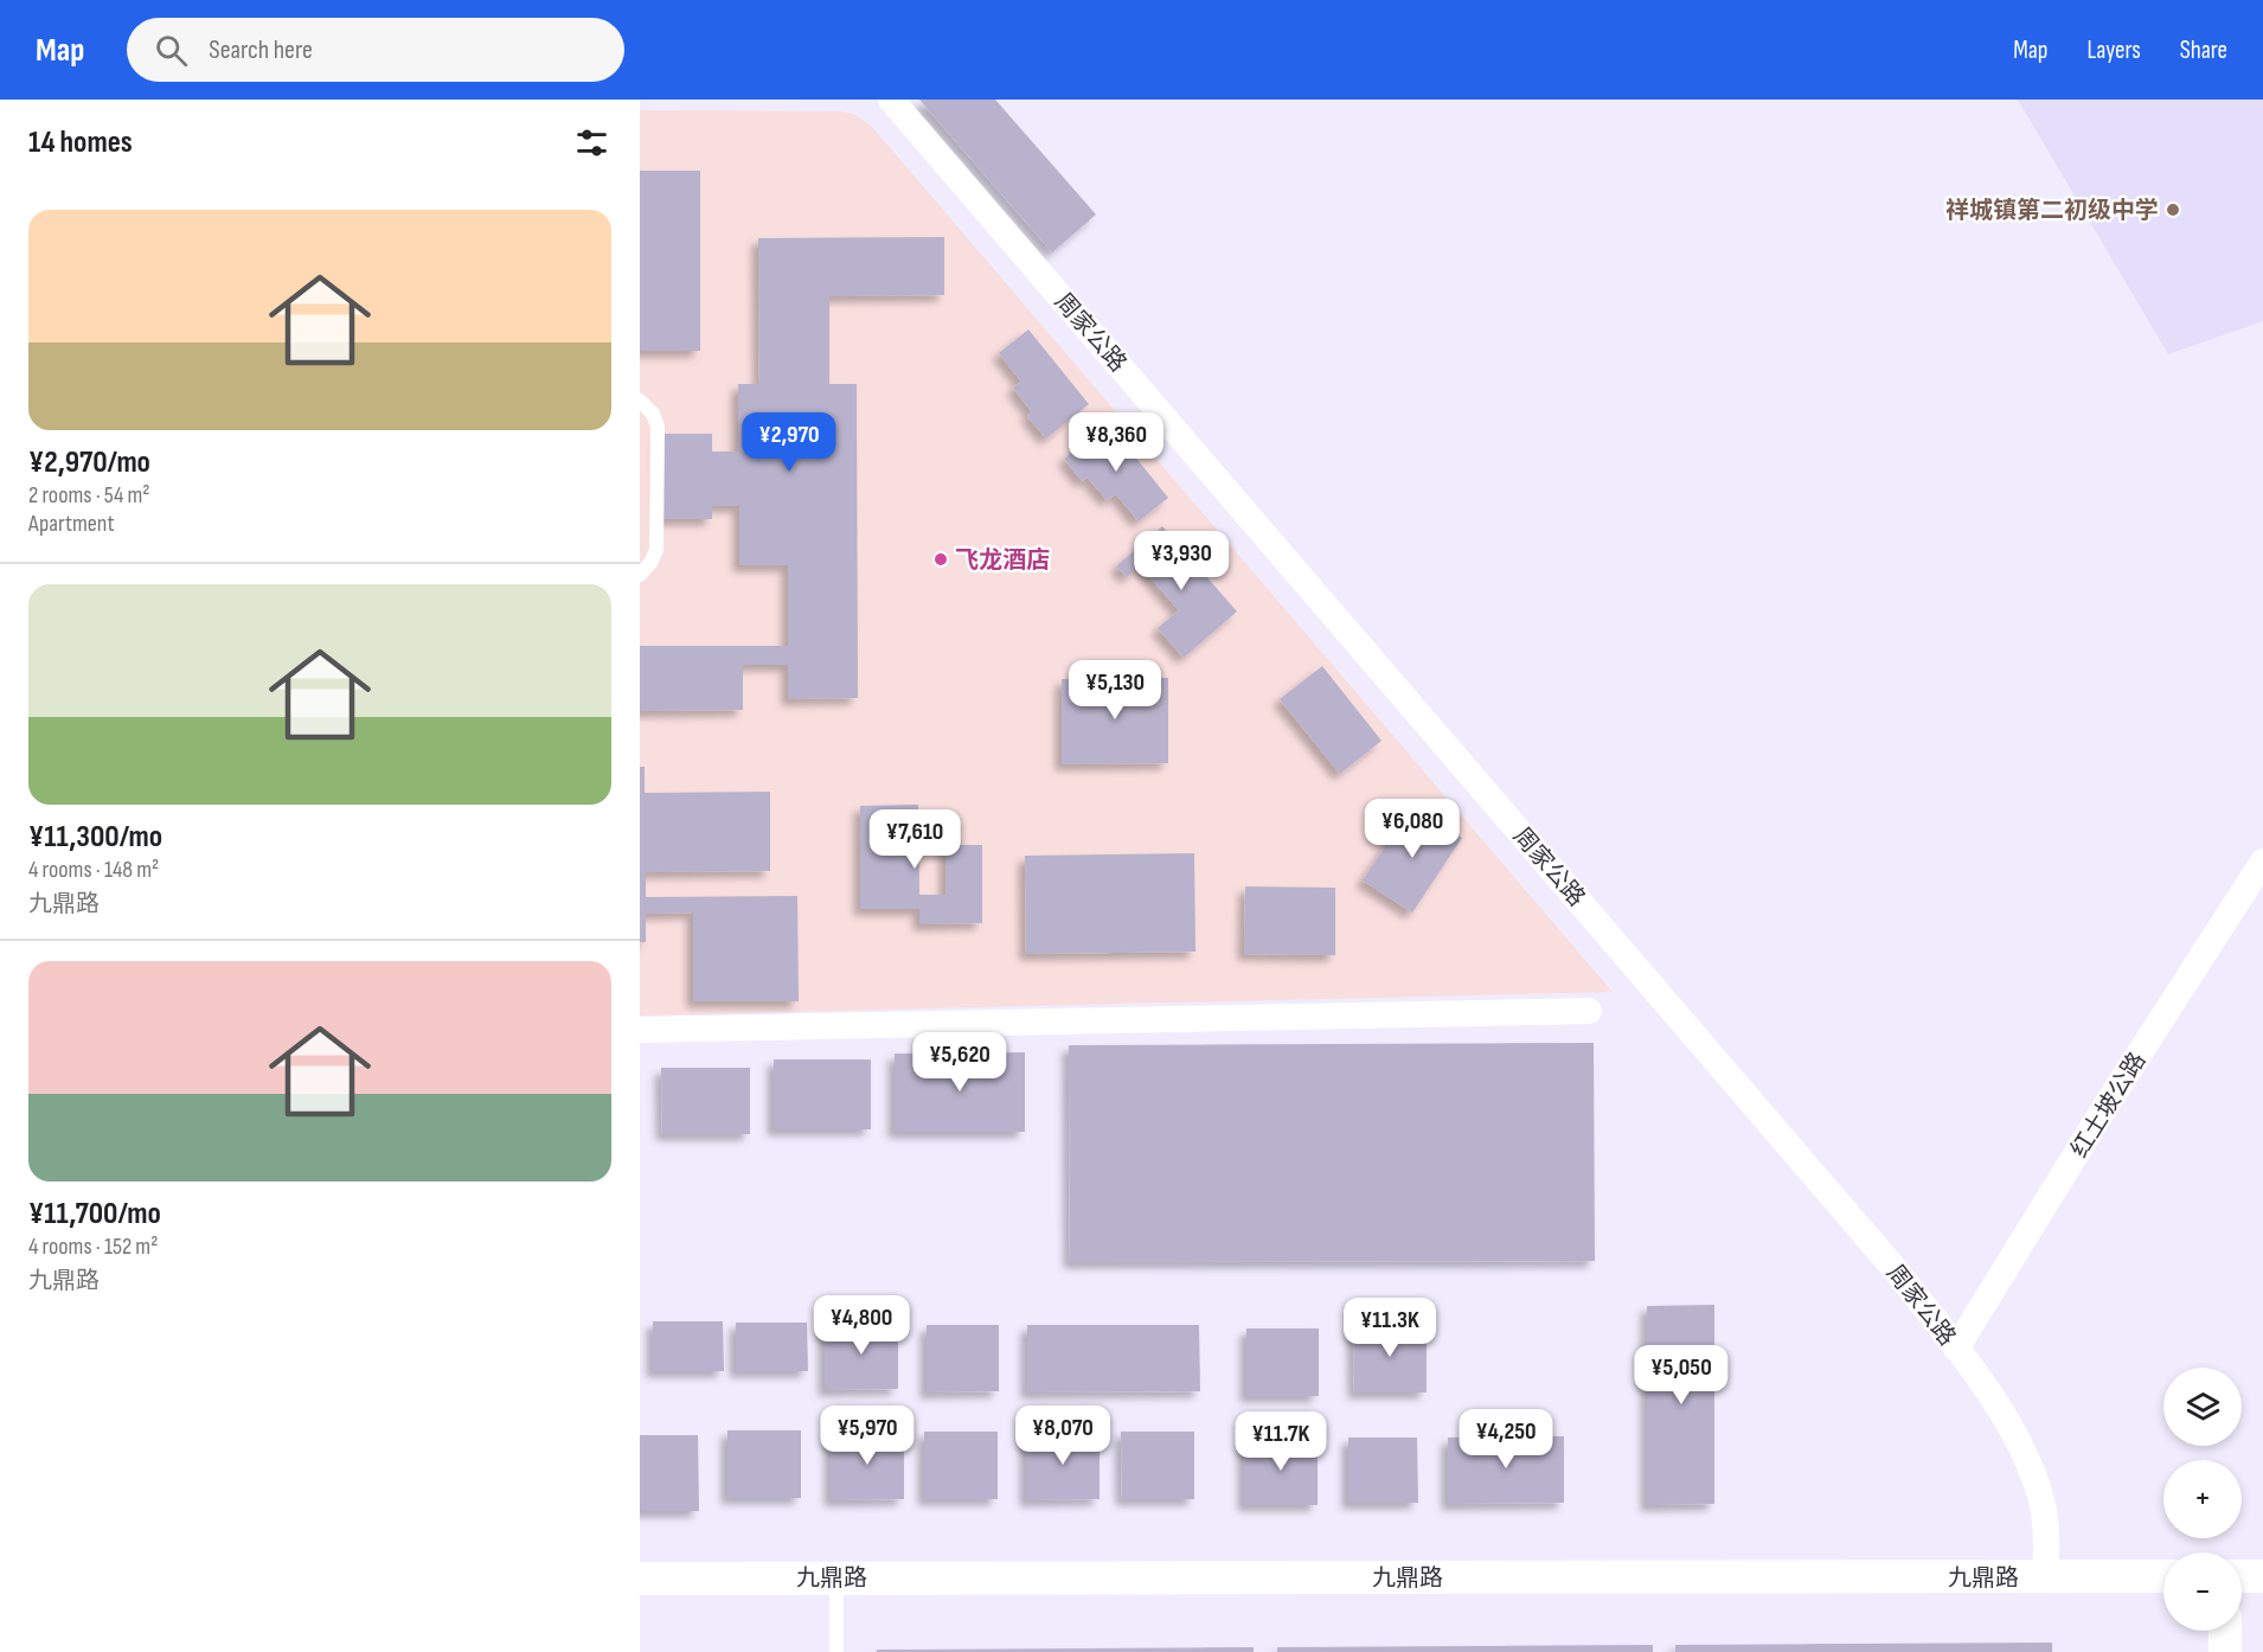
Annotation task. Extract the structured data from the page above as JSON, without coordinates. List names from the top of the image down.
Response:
{
  "streets": {
    "street": ["周家公路", "红土坡公路", "九鼎路"]
  },
  "crossings": [
    ["周家公路", "红土坡公路"],
    ["周家公路", "九鼎路"]
  ],
  "places": ["祥城镇第二初级中学", "飞龙酒店"],
  "page": {
    "header": "Map",
    "search": "Search here",
    "nav": ["Map", "Layers", "Share"],
    "heading": "14 homes",
    "list": [
      {
        "name": "¥2,970/mo",
        "note": "2 rooms · 54 m² · Apartment"
      },
      {
        "name": "¥11,300/mo",
        "note": "4 rooms · 148 m² · 九鼎路"
      },
      {
        "name": "¥11,700/mo",
        "note": "4 rooms · 152 m² · 九鼎路"
      }
    ],
    "price": [
      "¥2,970",
      "¥8,360",
      "¥3,930",
      "¥5,130",
      "¥6,080",
      "¥7,610",
      "¥5,620",
      "¥4,800",
      "¥11.3K",
      "¥5,050",
      "¥5,970",
      "¥8,070",
      "¥4,250",
      "¥11.7K"
    ],
    "map_buttons": ["+", "−"]
  }
}
